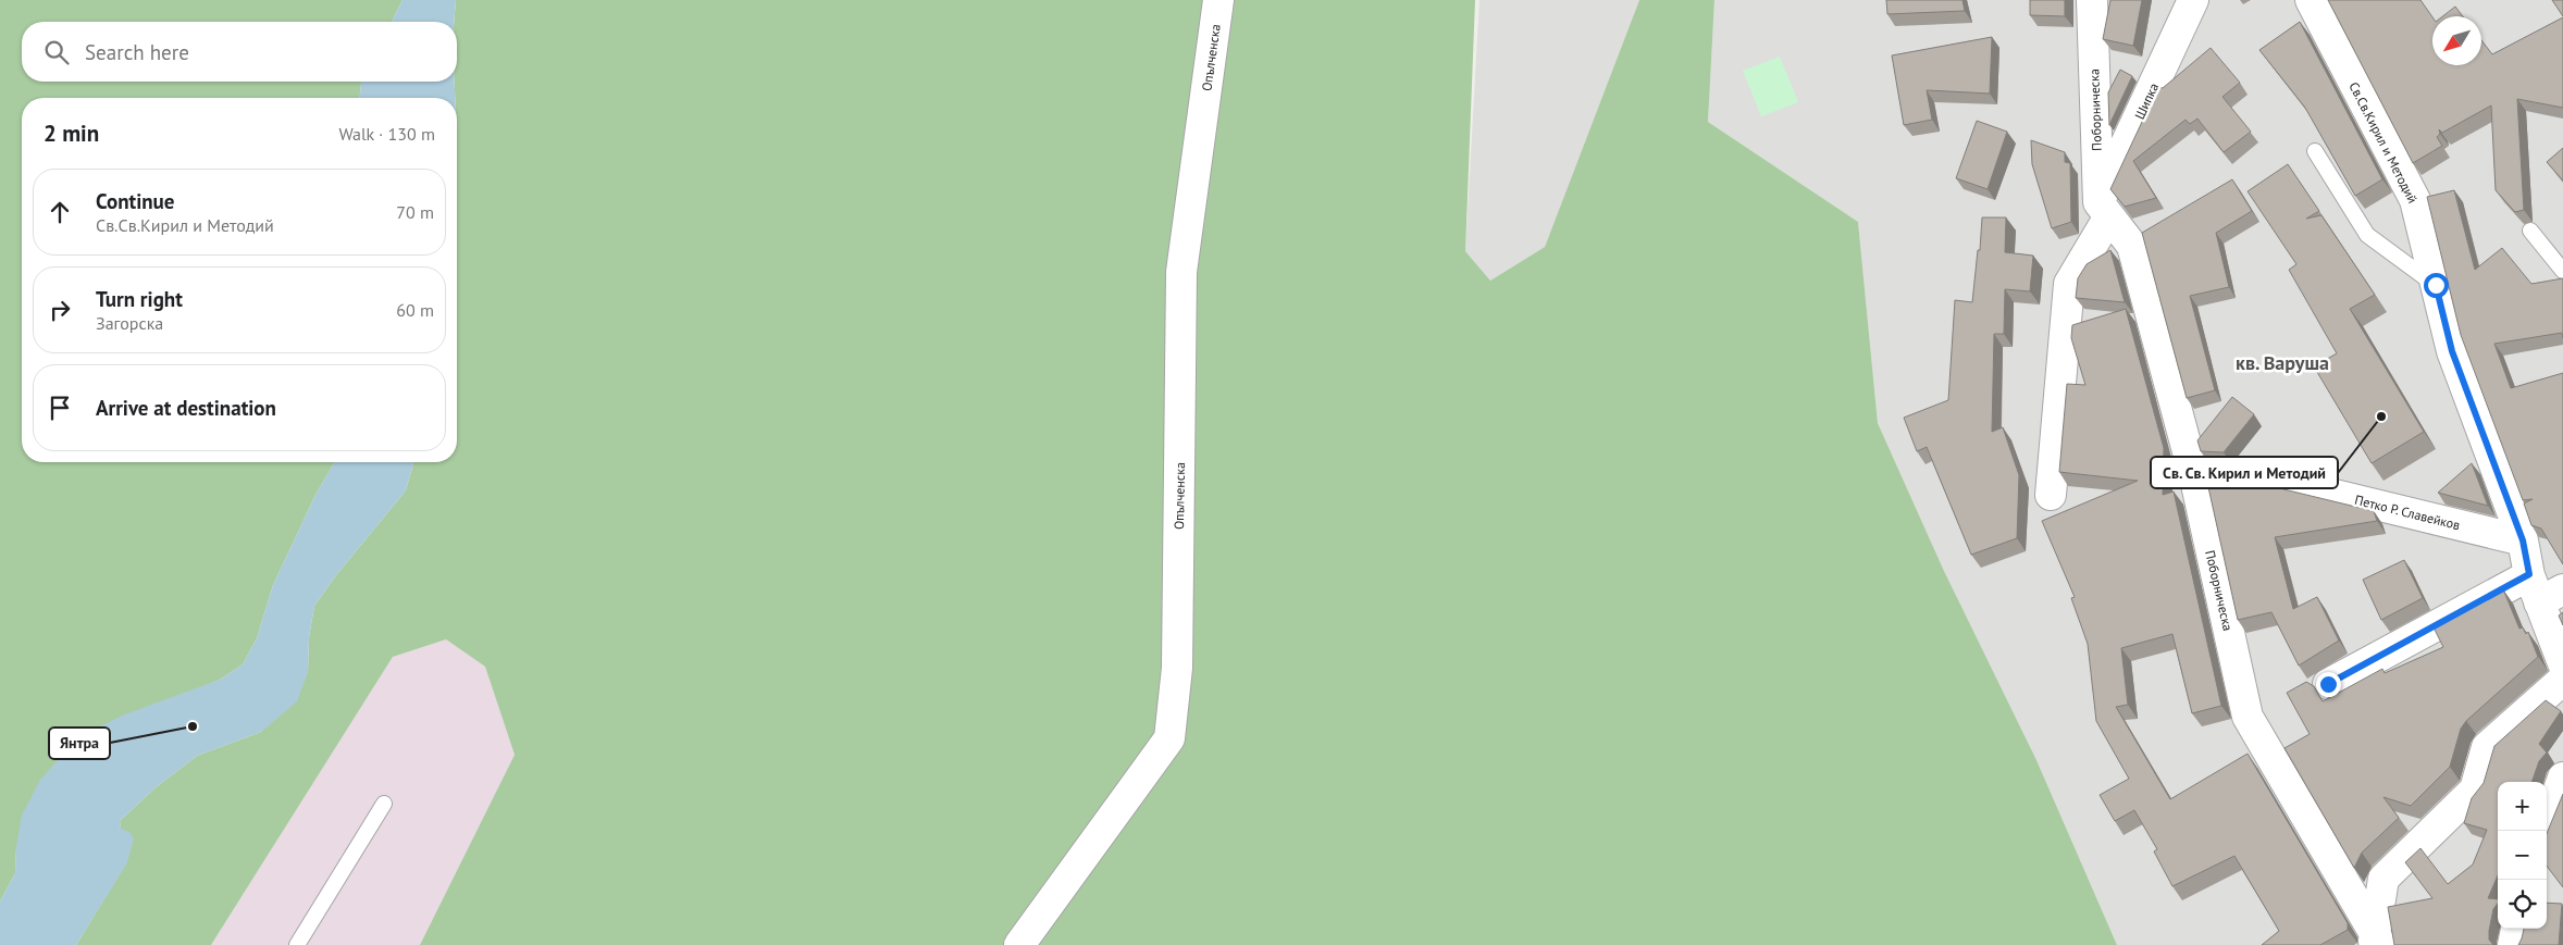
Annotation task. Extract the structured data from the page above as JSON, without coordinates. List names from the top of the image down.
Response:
{
  "streets": {
    "street": [
      "Опълченска",
      "Шипка",
      "Поборническа",
      "Св.Св.Кирил и Методий",
      "Петко Р. Славейков"
    ]
  },
  "crossings": [
    ["Шипка", "Поборническа"],
    ["Поборническа", "Петко Р. Славейков"],
    ["Св.Св.Кирил и Методий", "Петко Р. Славейков"]
  ],
  "districts": ["кв. Варуша"],
  "places": ["Св. Св. Кирил и Методий", "Янтра"],
  "north": "bottom left",
  "page": {
    "search": "Search here",
    "heading": ["2 min", "Walk · 130 m"],
    "list": [
      ["Continue", "Св.Св.Кирил и Методий", "70 m"],
      ["Turn right", "Загорска", "60 m"],
      "Arrive at destination"
    ],
    "map_buttons": ["+", "−"]
  }
}
